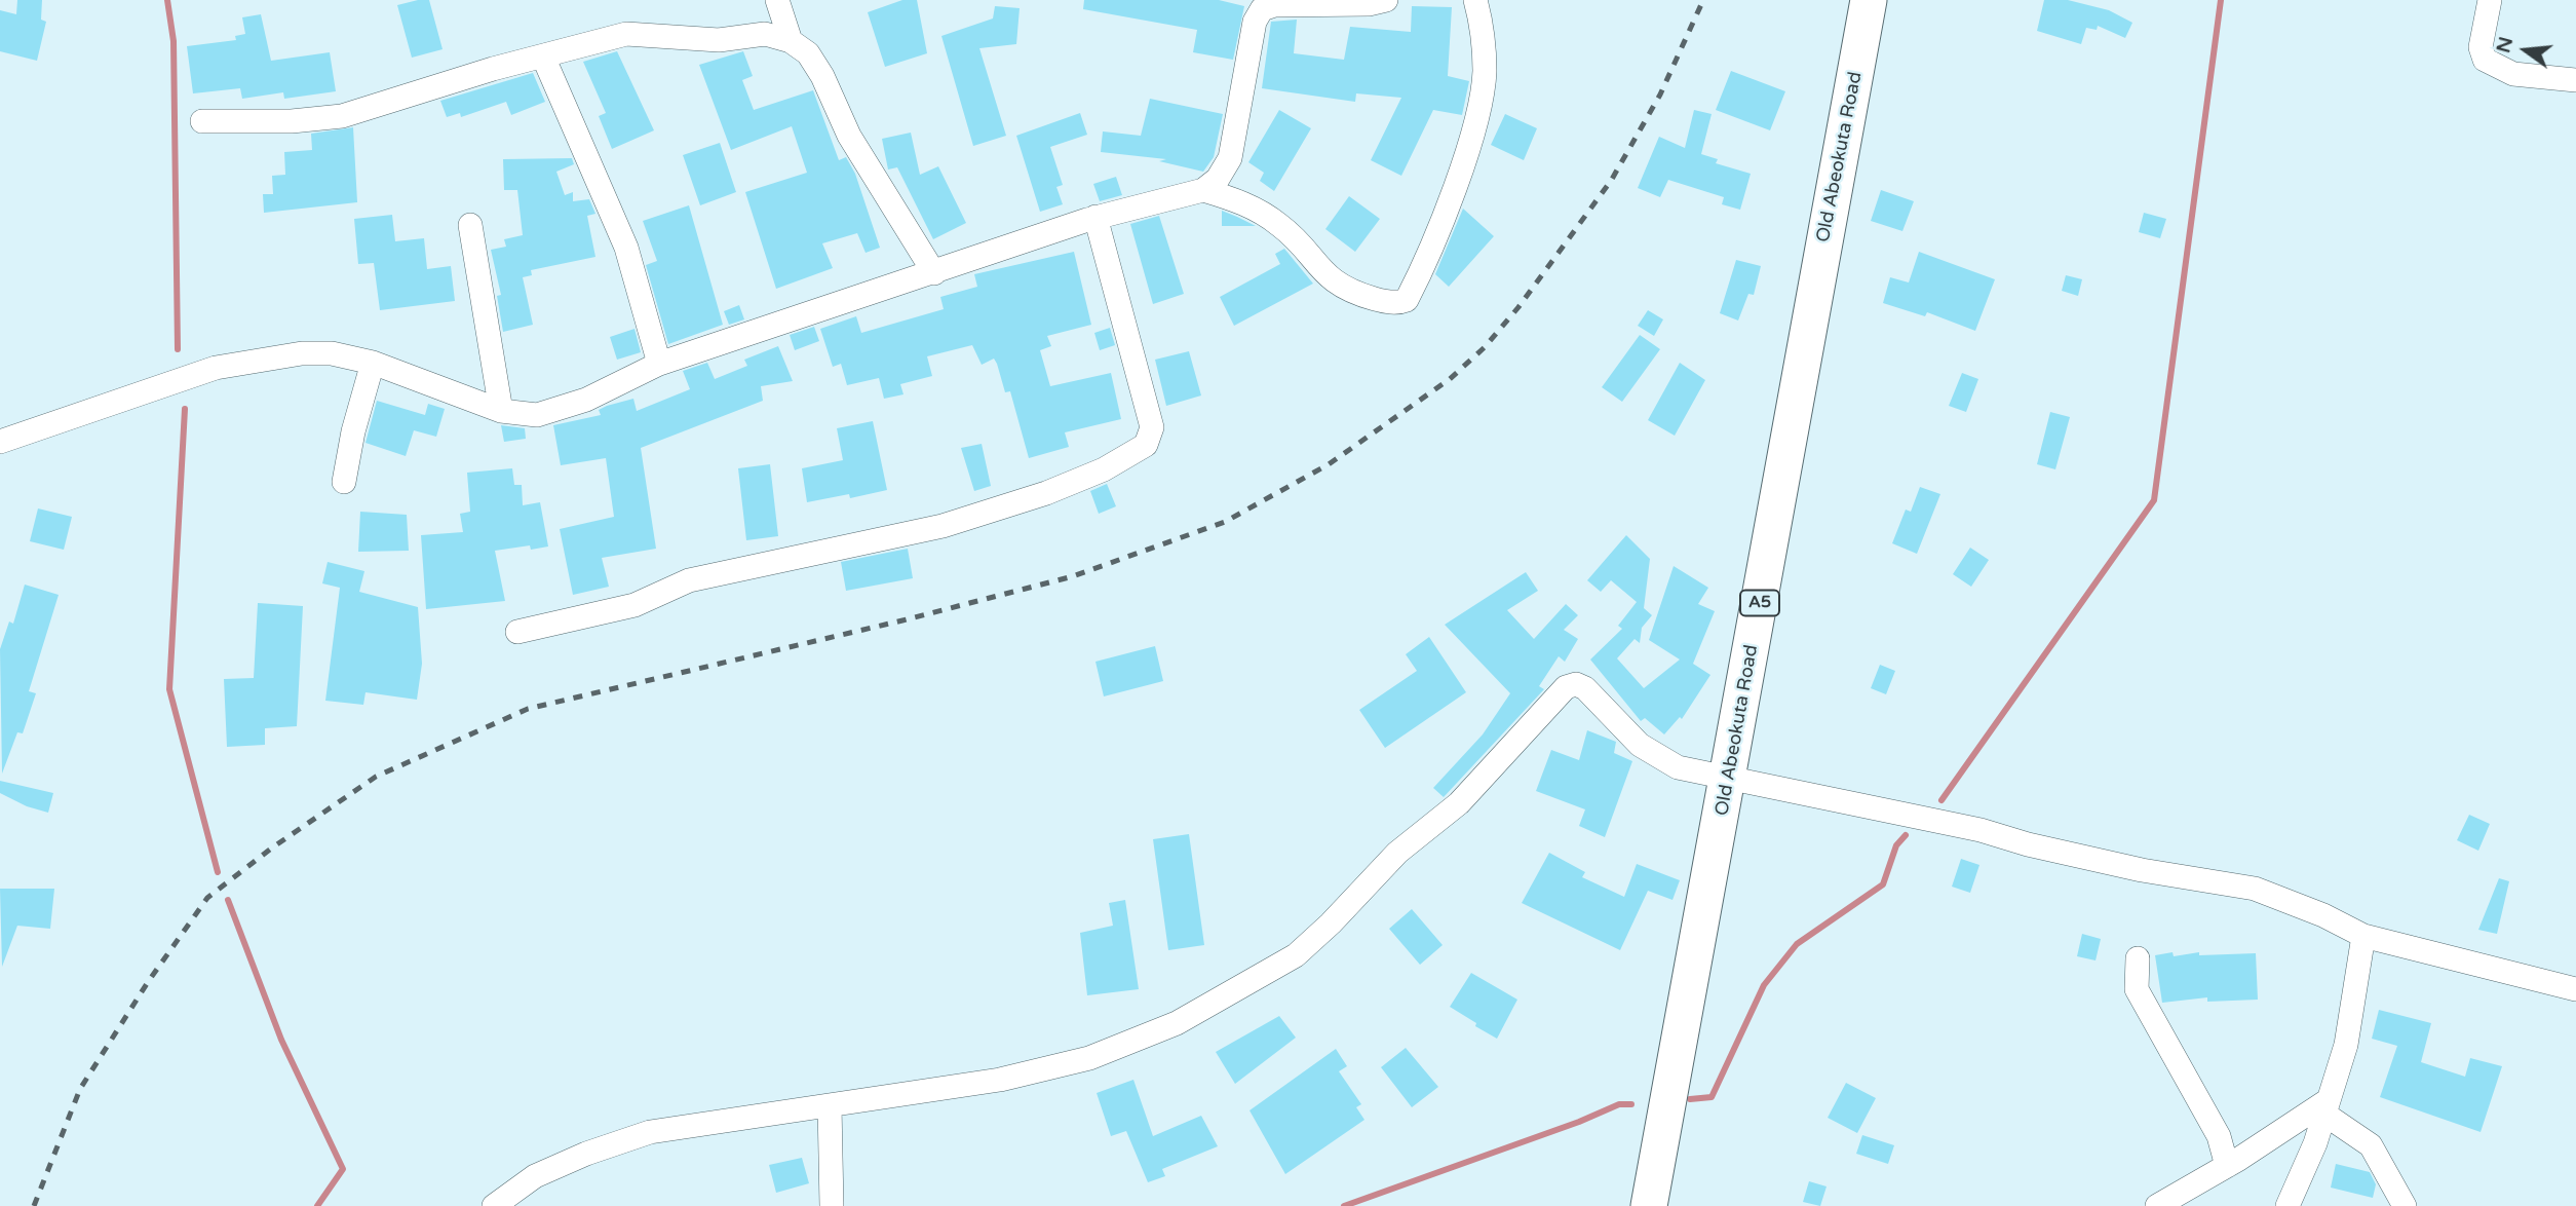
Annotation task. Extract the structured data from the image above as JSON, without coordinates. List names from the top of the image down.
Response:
{
  "streets": {
    "highway": ["Old Abeokuta Road", "A5"]
  },
  "north": "left"
}
